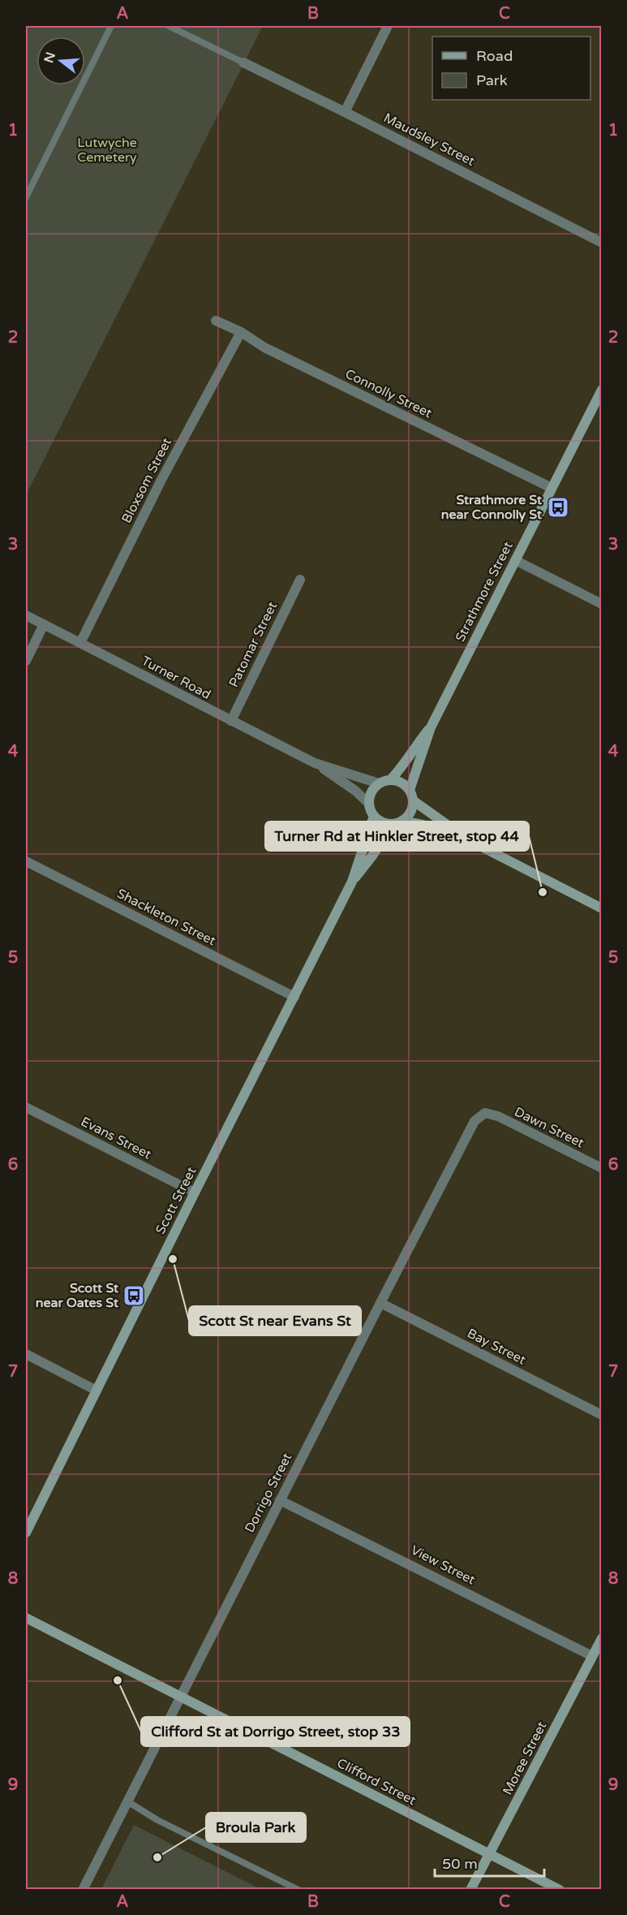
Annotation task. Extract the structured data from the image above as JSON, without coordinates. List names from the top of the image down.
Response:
{
  "streets": {
    "street": [
      "Maudsley Street",
      "Connolly Street",
      "Bloxsom Street",
      "Strathmore Street",
      "Patomar Street",
      "Turner Road",
      "Shackleton Street",
      "Dawn Street",
      "Evans Street",
      "Scott Street",
      "Bay Street",
      "Dorrigo Street",
      "View Street",
      "Moree Street",
      "Clifford Street"
    ]
  },
  "crossings": [
    ["Connolly Street", "Bloxsom Street"],
    ["Connolly Street", "Strathmore Street"],
    ["Bloxsom Street", "Turner Road"],
    ["Strathmore Street", "Turner Road"],
    ["Strathmore Street", "Scott Street"],
    ["Patomar Street", "Turner Road"],
    ["Turner Road", "Scott Street"],
    ["Shackleton Street", "Scott Street"],
    ["Dawn Street", "Dorrigo Street"],
    ["Evans Street", "Scott Street"],
    ["Bay Street", "Dorrigo Street"],
    ["Dorrigo Street", "View Street"],
    ["Dorrigo Street", "Clifford Street"],
    ["View Street", "Moree Street"],
    ["Moree Street", "Clifford Street"]
  ],
  "parks": ["Lutwyche Cemetery"],
  "places": {
    "bus stop": ["Strathmore St near Connolly St", "Scott St near Oates St"],
    "other": [
      "Turner Rd at Hinkler Street, stop 44",
      "Scott St near Evans St",
      "Clifford St at Dorrigo Street, stop 33",
      "Broula Park"
    ]
  },
  "legend": ["Road", "Park"],
  "scale_bar": "50 m",
  "north": "left",
  "grid": {
    "columns": ["A", "B", "C"],
    "rows": [
      "1",
      "2",
      "3",
      "4",
      "5",
      "6",
      "7",
      "8",
      "9"
    ]
  }
}
